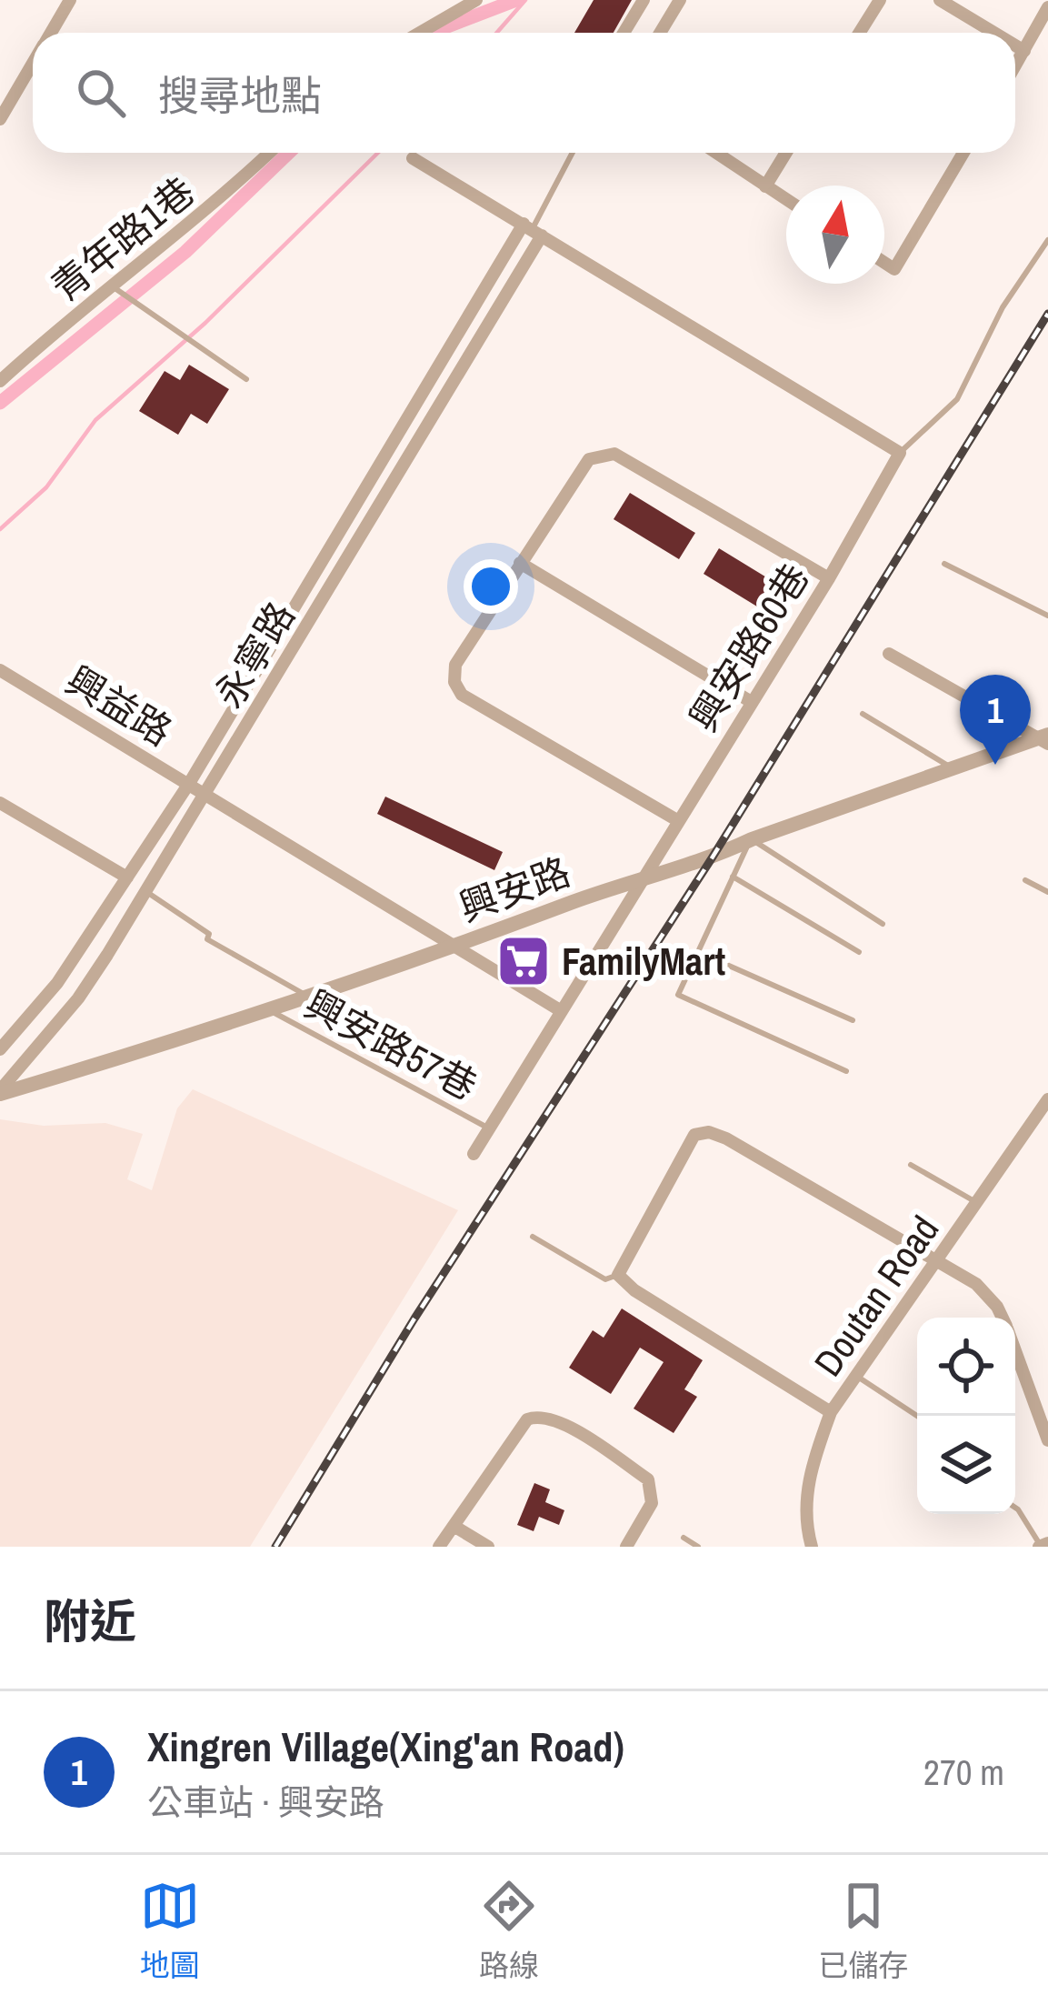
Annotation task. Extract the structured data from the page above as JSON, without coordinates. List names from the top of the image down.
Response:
{
  "streets": {
    "street": [
      "青年路1巷",
      "興安路60巷",
      "永寧路",
      "興益路",
      "興安路",
      "Doutan Road"
    ],
    "lane": ["興安路57巷"]
  },
  "crossings": [
    ["興安路60巷", "興益路"],
    ["興安路60巷", "興安路"],
    ["興安路60巷", "興安路57巷"],
    ["永寧路", "興益路"],
    ["永寧路", "興安路"],
    ["興益路", "興安路"],
    ["興安路", "興安路57巷"]
  ],
  "places": {
    "supermarket": ["FamilyMart"]
  },
  "north": "top",
  "page": {
    "search": "搜尋地點",
    "pins": "1",
    "heading": "附近",
    "list": [
      {
        "mark": "1",
        "name": "Xingren Village(Xing'an Road)",
        "note": "公車站 · 興安路",
        "value": "270 m"
      }
    ],
    "nav": ["地圖", "路線", "已儲存"]
  }
}
